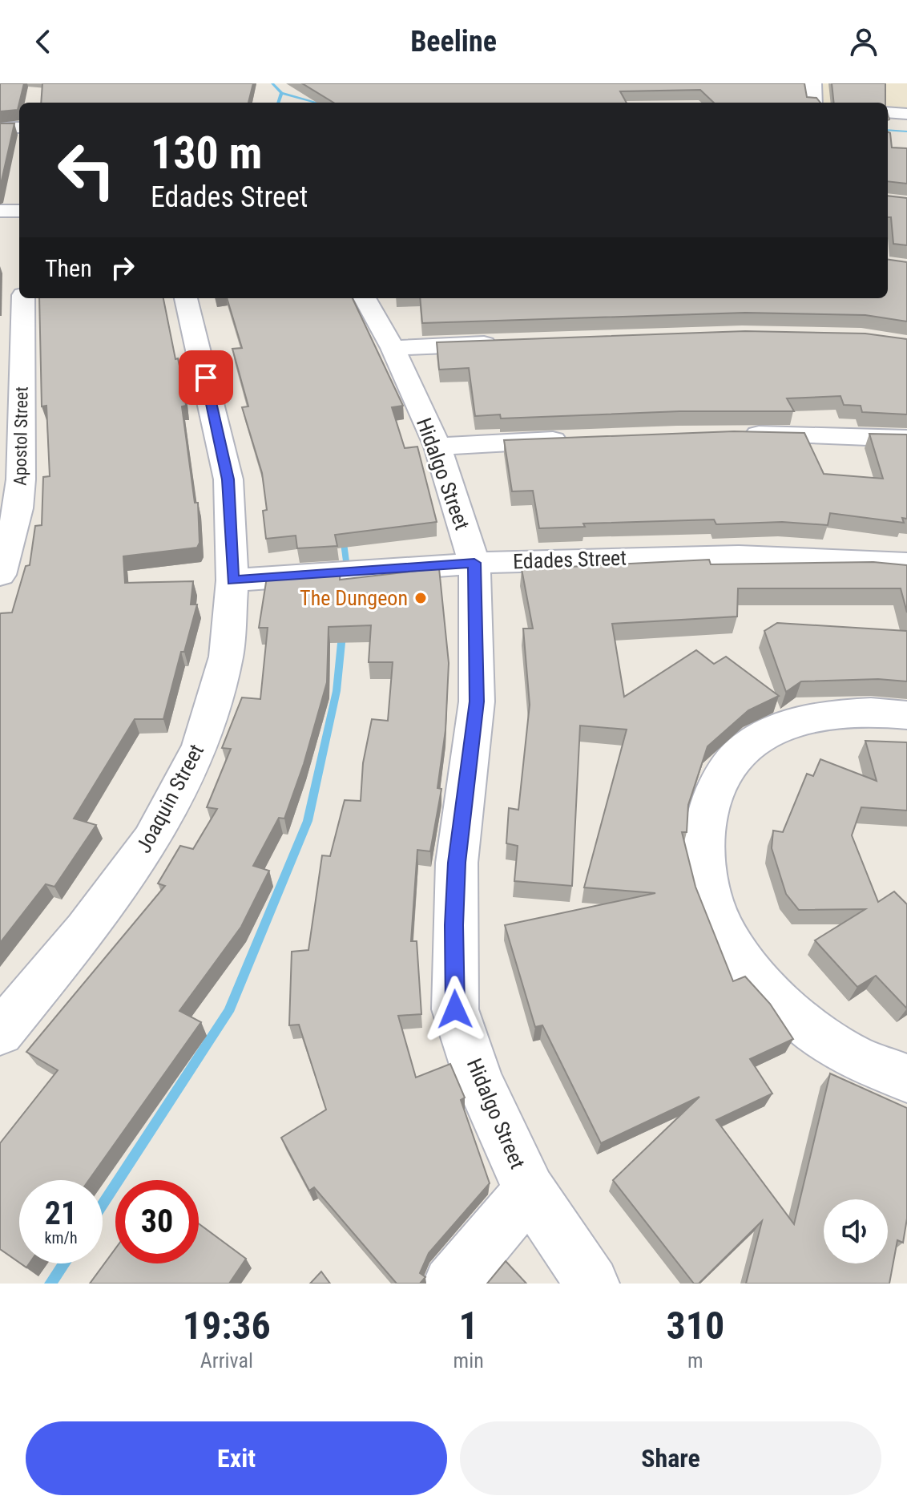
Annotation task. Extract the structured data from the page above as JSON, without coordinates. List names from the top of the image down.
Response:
{
  "streets": {
    "street": [
      "Apostol Street",
      "Hidalgo Street",
      "Edades Street",
      "Joaquin Street"
    ]
  },
  "crossings": [
    ["Hidalgo Street", "Edades Street"],
    ["Edades Street", "Joaquin Street"]
  ],
  "places": ["The Dungeon"],
  "page": {
    "header": "Beeline",
    "turn": ["130 m", "Edades Street"],
    "then": "Then",
    "speed": "21 km/h",
    "limit": "30",
    "eta": [
      "19:36",
      "Arrival",
      "1",
      "min",
      "310",
      "m"
    ],
    "buttons": ["Exit", "Share"]
  }
}
